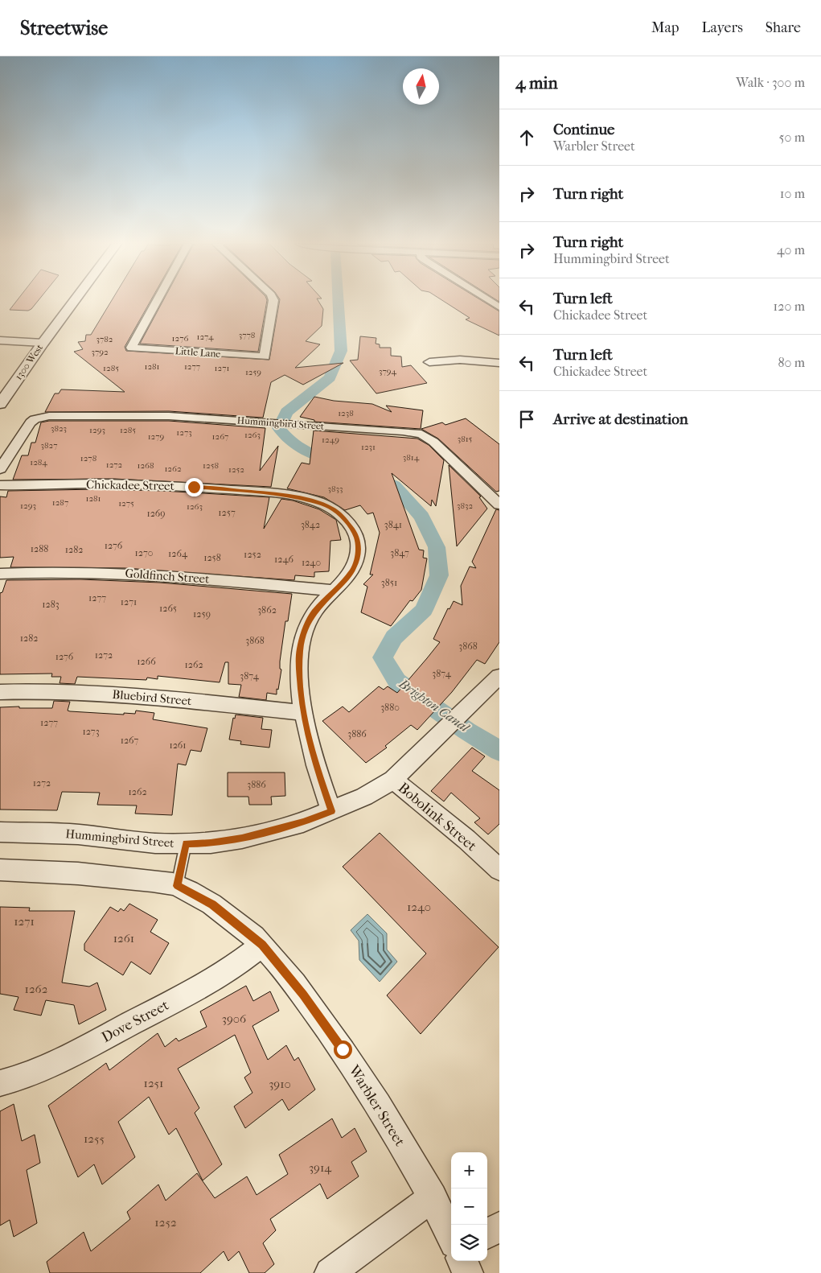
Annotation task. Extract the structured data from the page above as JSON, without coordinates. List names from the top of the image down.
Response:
{
  "streets": {
    "street": [
      "Little Lane",
      "1300 West",
      "Hummingbird Street",
      "Chickadee Street",
      "Goldfinch Street",
      "Bluebird Street",
      "Bobolink Street",
      "Dove Street",
      "Warbler Street"
    ]
  },
  "crossings": [
    ["Hummingbird Street", "Chickadee Street"],
    ["Hummingbird Street", "Bobolink Street"],
    ["Chickadee Street", "Goldfinch Street"],
    ["Chickadee Street", "Bluebird Street"],
    ["Dove Street", "Warbler Street"]
  ],
  "water": ["Brighton Canal"],
  "house_numbers": [
    "3778",
    "1274",
    "1276",
    "3782",
    "3792",
    "1281",
    "1277",
    "1285",
    "1271",
    "3794",
    "1259",
    "1238",
    "3823",
    "1293",
    "1285",
    "1273",
    "1263",
    "1279",
    "1267",
    "3815",
    "1249",
    "3827",
    "1231",
    "3814",
    "1278",
    "1284",
    "1272",
    "1268",
    "1258",
    "1262",
    "1252",
    "3833",
    "1281",
    "1287",
    "1275",
    "1293",
    "3832",
    "1263",
    "1257",
    "1269",
    "3842",
    "3841",
    "1276",
    "1288",
    "1282",
    "1270",
    "3847",
    "1264",
    "1252",
    "1258",
    "1246",
    "1240",
    "3851",
    "1277",
    "1271",
    "1283",
    "1265",
    "3862",
    "1259",
    "1282",
    "3868",
    "3868",
    "1272",
    "1276",
    "1266",
    "1262",
    "3874",
    "3874",
    "3880",
    "1277",
    "1273",
    "3886",
    "1267",
    "1261",
    "1272",
    "3886",
    "1262",
    "1240",
    "1271",
    "1261",
    "1262",
    "3906",
    "1251",
    "3910",
    "1255",
    "3914",
    "1252"
  ],
  "north": "top",
  "page": {
    "header": "Streetwise",
    "nav": ["Map", "Layers", "Share"],
    "heading": ["4 min", "Walk · 300 m"],
    "list": [
      ["Continue", "Warbler Street", "50 m"],
      ["Turn right", "10 m"],
      ["Turn right", "Hummingbird Street", "40 m"],
      ["Turn left", "Chickadee Street", "120 m"],
      ["Turn left", "Chickadee Street", "80 m"],
      "Arrive at destination"
    ],
    "map_buttons": ["+", "−"]
  }
}
